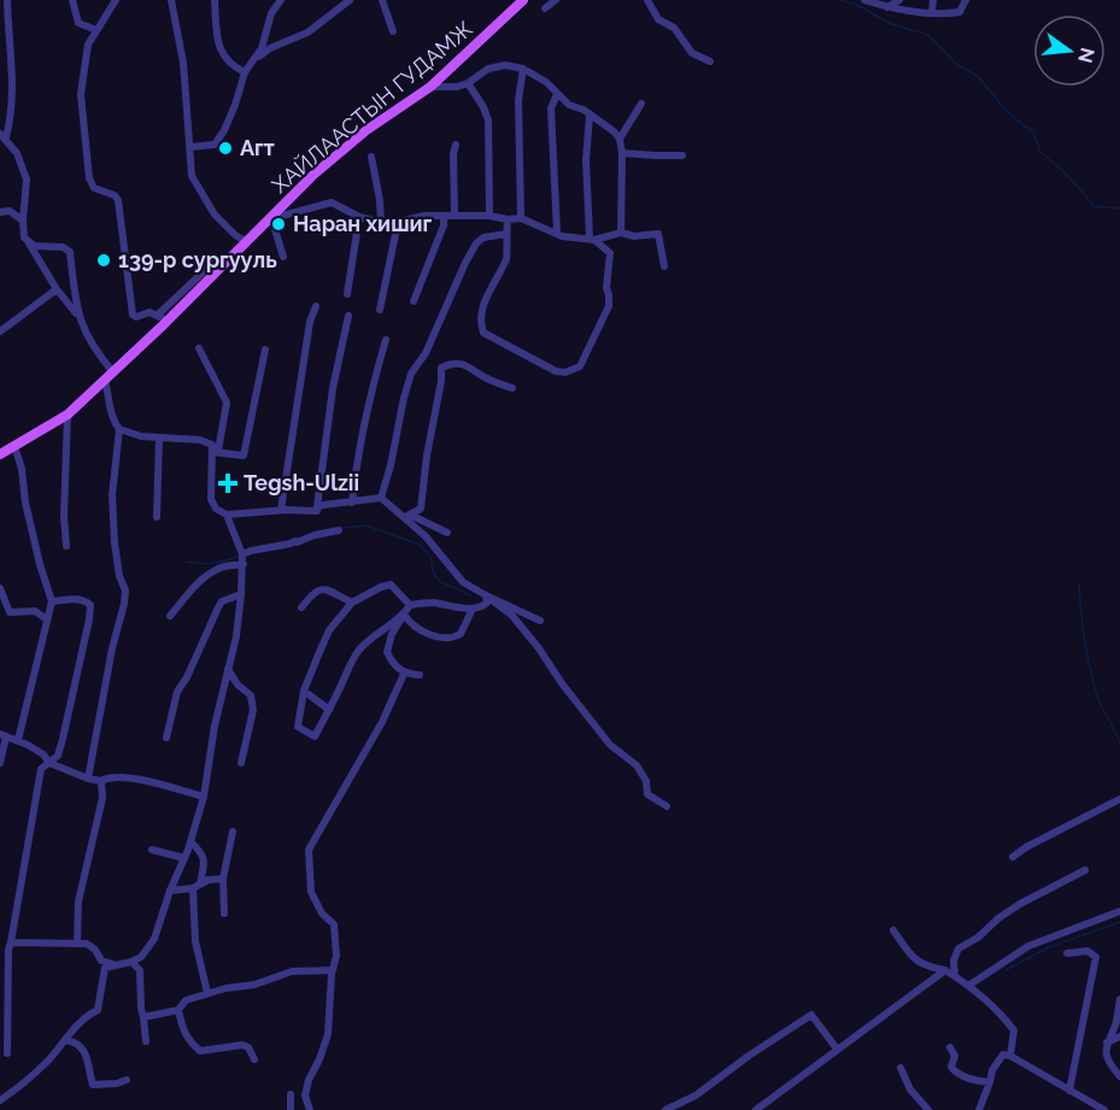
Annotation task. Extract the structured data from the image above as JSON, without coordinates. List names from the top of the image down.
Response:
{
  "streets": {
    "main road": ["ХАЙЛААСТЫН ГУДАМЖ"]
  },
  "places": {
    "other": ["Агт", "Наран хишиг", "139-р сургууль"],
    "health": ["Tegsh-Ulzii"]
  },
  "north": "right"
}
